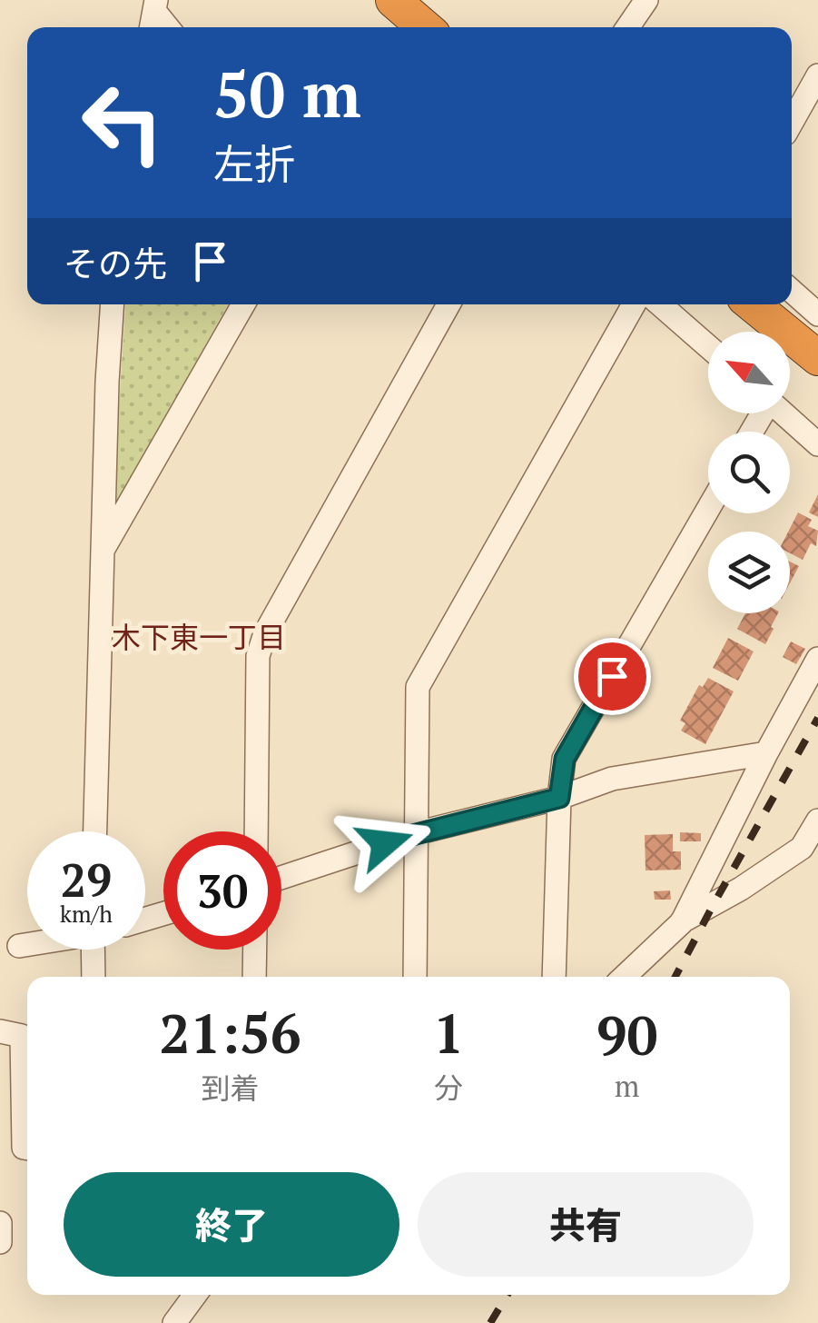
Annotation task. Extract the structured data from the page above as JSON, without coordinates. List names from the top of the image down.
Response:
{
  "districts": ["木下東一丁目"],
  "north": "top left",
  "page": {
    "turn": ["50 m", "左折"],
    "then": "その先",
    "speed": "29 km/h",
    "limit": "30",
    "eta": [
      "21:56",
      "到着",
      "1",
      "分",
      "90",
      "m"
    ],
    "buttons": ["終了", "共有"]
  }
}
